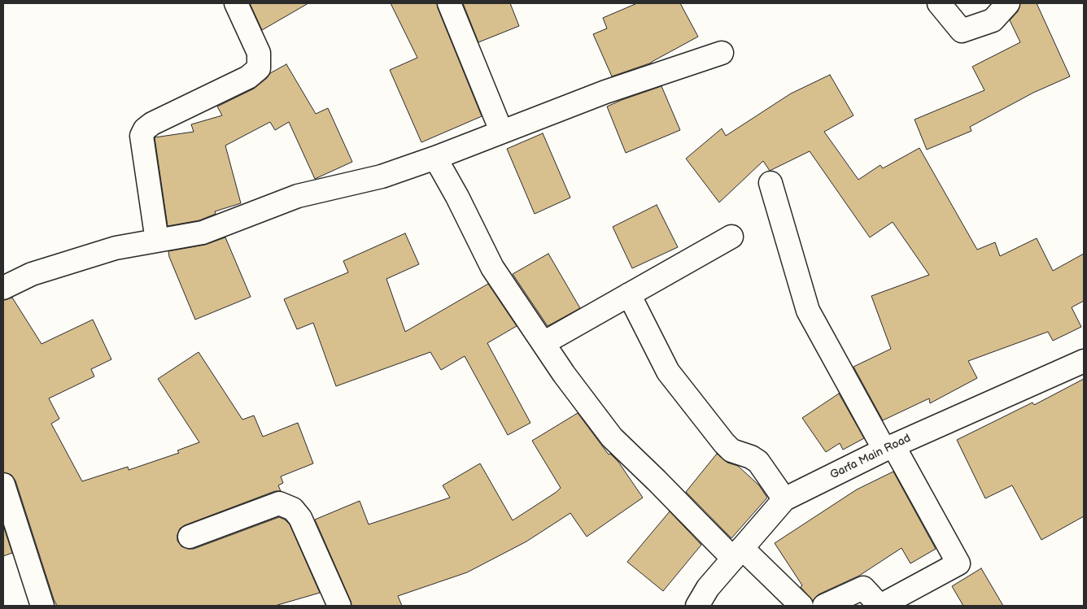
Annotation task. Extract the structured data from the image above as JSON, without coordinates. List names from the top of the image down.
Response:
{
  "streets": {
    "street": ["Garfa Main Road"]
  }
}
